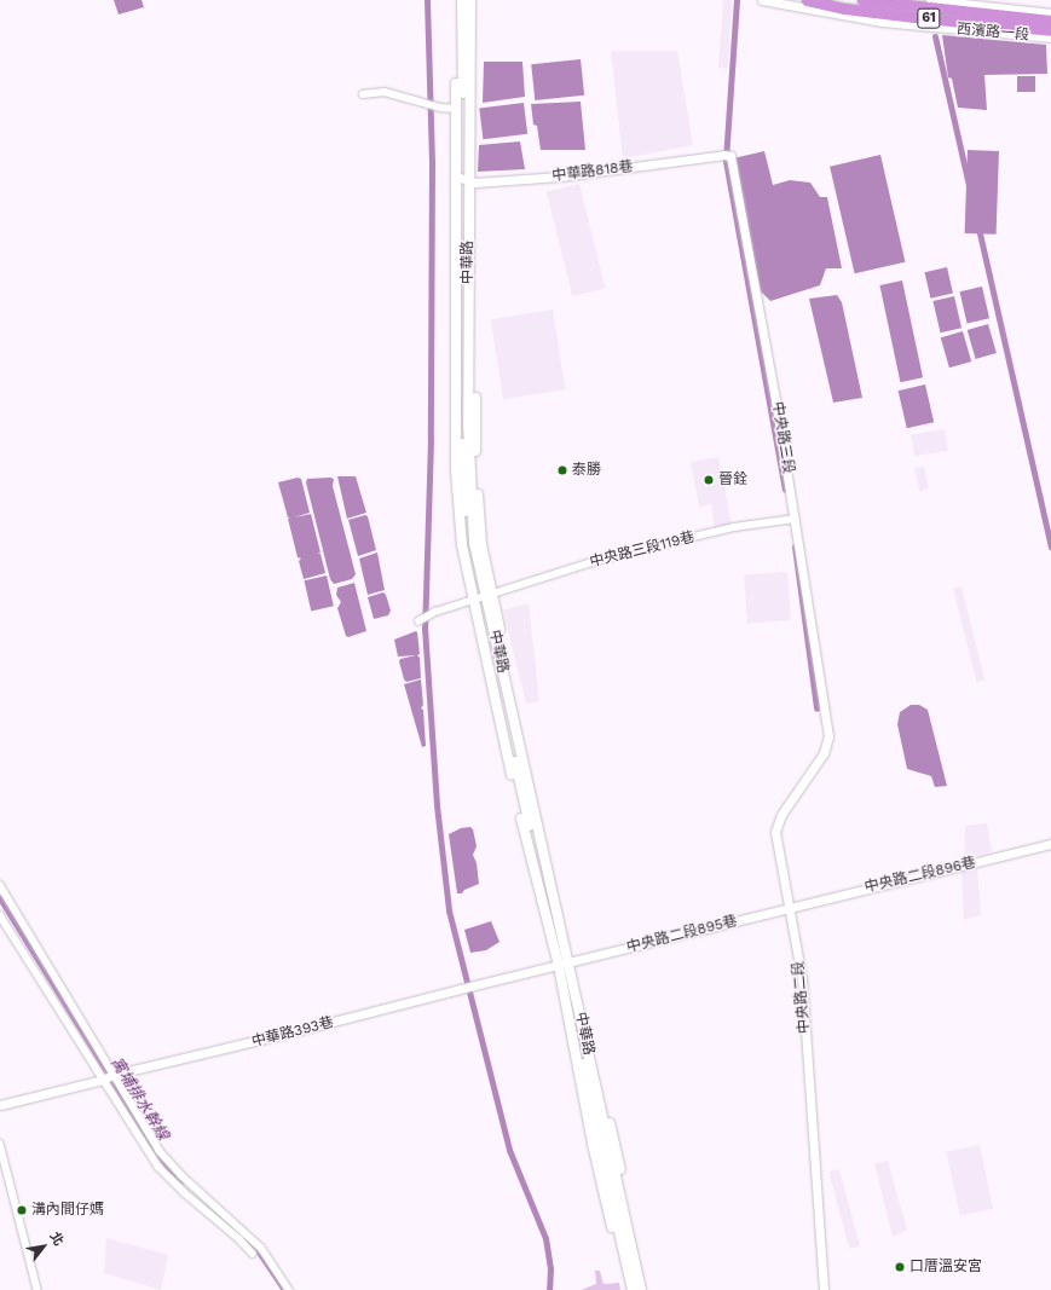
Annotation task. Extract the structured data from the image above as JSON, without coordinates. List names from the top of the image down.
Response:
{
  "streets": {
    "highway": ["61"],
    "main road": ["中華路"],
    "street": [
      "西濱路一段",
      "中華路818巷",
      "中央路三段",
      "中央路三段119巷",
      "中央路二段896巷",
      "中央路二段895巷",
      "中央路二段",
      "中華路393巷"
    ]
  },
  "crossings": [
    ["中華路818巷", "中華路"],
    ["中華路818巷", "中央路三段"],
    ["中華路", "中央路三段119巷"],
    ["中華路", "中央路二段895巷"],
    ["中華路", "中華路393巷"],
    ["中央路三段", "中央路三段119巷"],
    ["中央路三段", "中央路二段"],
    ["中央路二段896巷", "中央路二段895巷"],
    ["中央路二段896巷", "中央路二段"],
    ["中央路二段895巷", "中央路二段"],
    ["中央路二段895巷", "中華路393巷"]
  ],
  "water": ["寓埔排水幹線"],
  "places": [
    "泰勝",
    "晉銓",
    "溝內間仔媽",
    "口厝溫安宮"
  ],
  "north": "top right"
}
